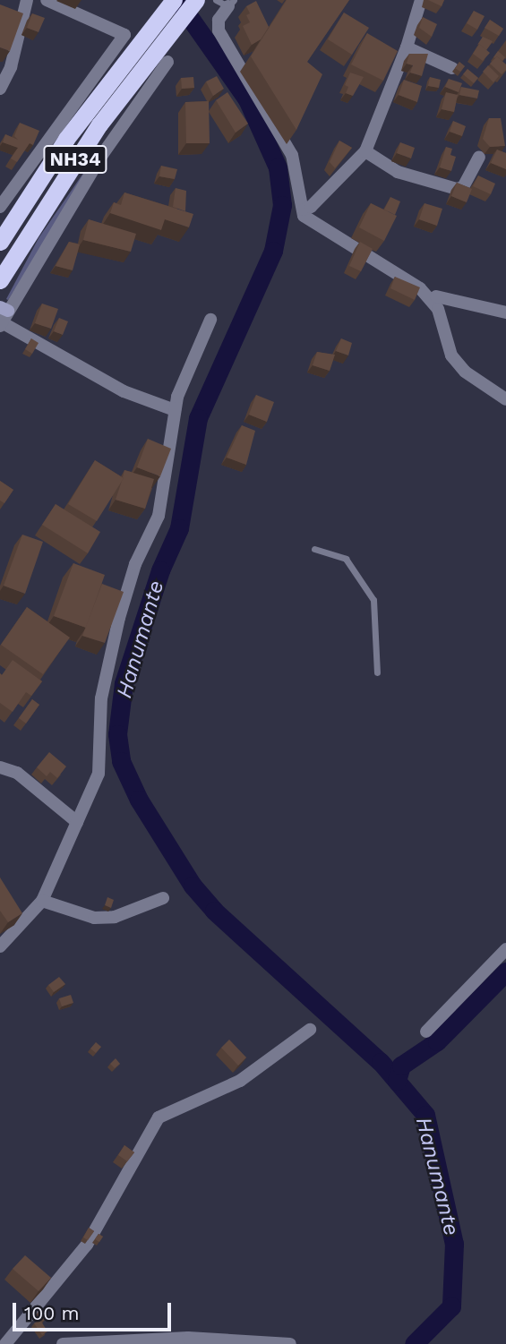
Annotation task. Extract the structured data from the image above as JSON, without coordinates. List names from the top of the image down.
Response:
{
  "streets": {
    "highway": ["NH34"]
  },
  "water": ["Hanumante"],
  "scale_bar": "100 m"
}
